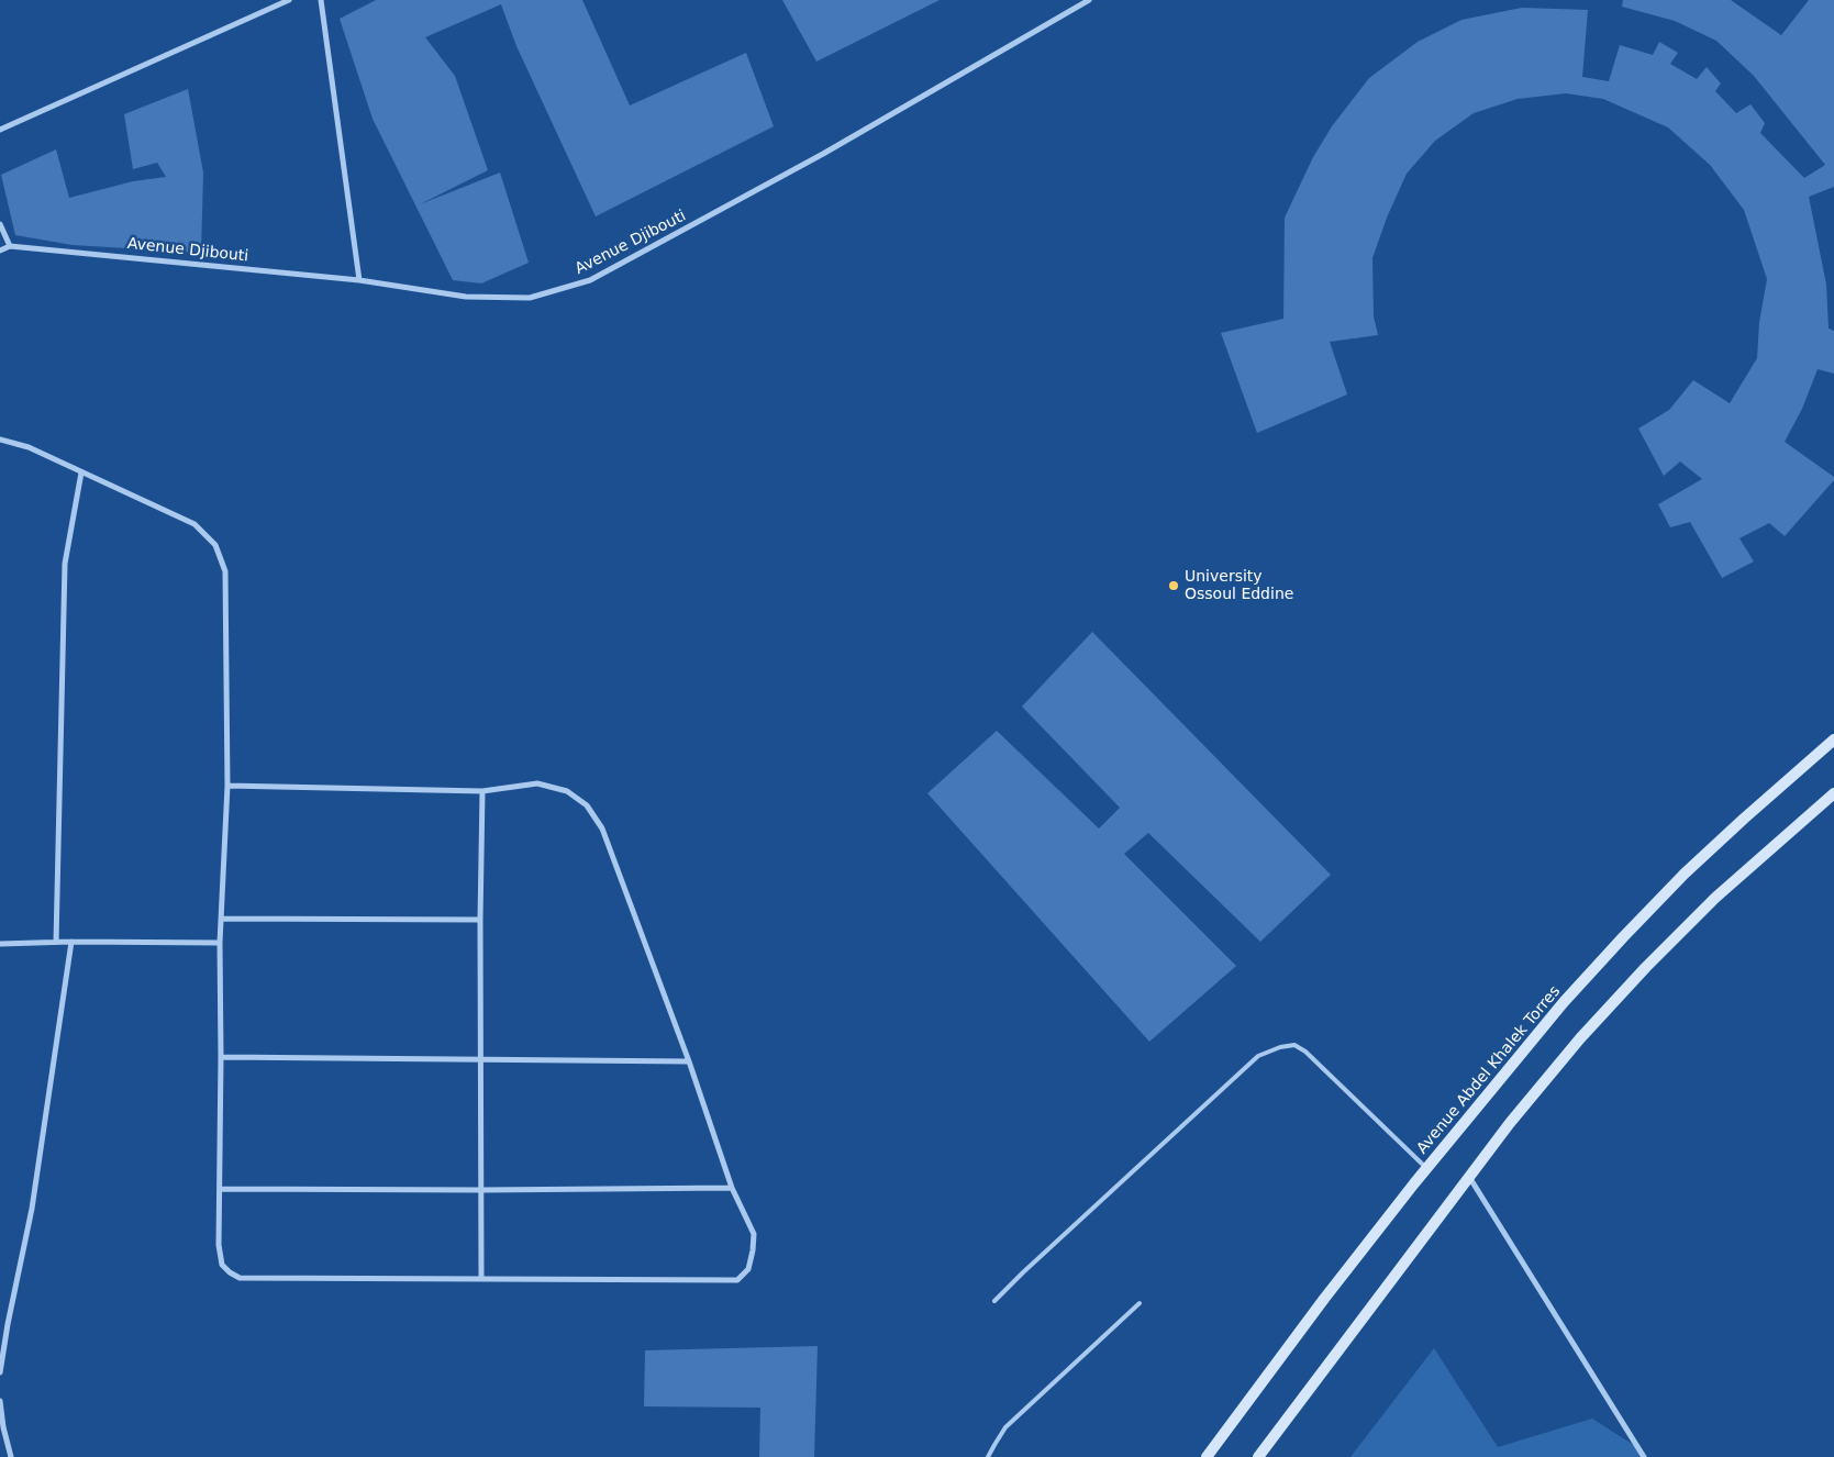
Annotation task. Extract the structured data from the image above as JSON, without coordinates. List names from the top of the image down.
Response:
{
  "streets": {
    "main road": ["Avenue Abdel Khalek Torres"],
    "street": ["Avenue Djibouti"]
  },
  "places": ["University Ossoul Eddine"]
}
